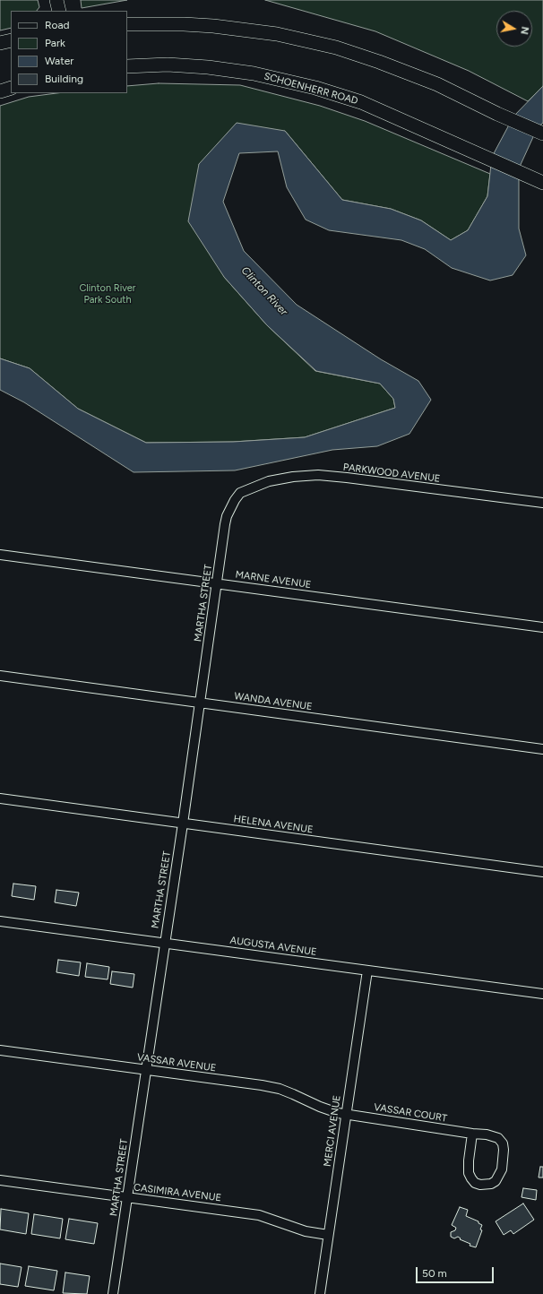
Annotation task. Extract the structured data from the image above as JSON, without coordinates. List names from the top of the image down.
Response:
{
  "streets": {
    "main road": ["SCHOENHERR ROAD"],
    "street": [
      "PARKWOOD AVENUE",
      "MARNE AVENUE",
      "MARTHA STREET",
      "WANDA AVENUE",
      "HELENA AVENUE",
      "AUGUSTA AVENUE",
      "VASSAR AVENUE",
      "VASSAR COURT",
      "MERCI AVENUE",
      "CASIMIRA AVENUE"
    ]
  },
  "crossings": [
    ["PARKWOOD AVENUE", "MARTHA STREET"],
    ["MARNE AVENUE", "MARTHA STREET"],
    ["MARTHA STREET", "WANDA AVENUE"],
    ["MARTHA STREET", "HELENA AVENUE"],
    ["MARTHA STREET", "AUGUSTA AVENUE"],
    ["MARTHA STREET", "VASSAR AVENUE"],
    ["MARTHA STREET", "CASIMIRA AVENUE"],
    ["AUGUSTA AVENUE", "MERCI AVENUE"],
    ["VASSAR AVENUE", "VASSAR COURT"],
    ["VASSAR AVENUE", "MERCI AVENUE"],
    ["VASSAR COURT", "MERCI AVENUE"],
    ["MERCI AVENUE", "CASIMIRA AVENUE"]
  ],
  "water": ["Clinton River"],
  "parks": ["Clinton River Park South"],
  "legend": [
    "Road",
    "Park",
    "Water",
    "Building"
  ],
  "scale_bar": "50 m",
  "north": "right"
}
